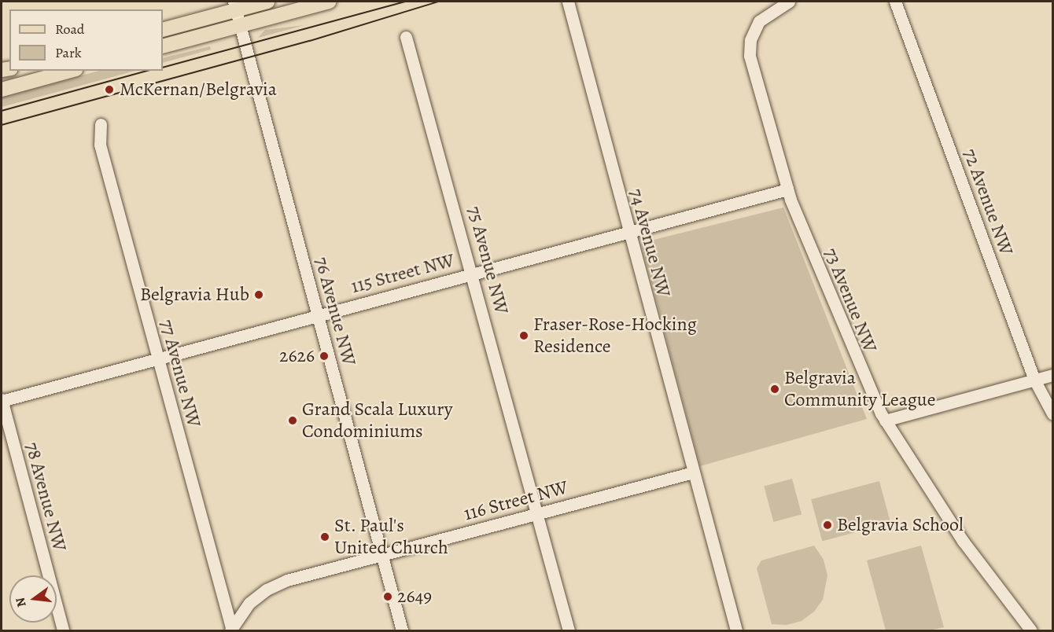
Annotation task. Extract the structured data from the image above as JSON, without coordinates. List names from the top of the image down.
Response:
{
  "streets": {
    "street": [
      "72 Avenue NW",
      "74 Avenue NW",
      "75 Avenue NW",
      "115 Street NW",
      "73 Avenue NW",
      "76 Avenue NW",
      "77 Avenue NW",
      "78 Avenue NW",
      "116 Street NW"
    ]
  },
  "crossings": [
    ["74 Avenue NW", "115 Street NW"],
    ["74 Avenue NW", "116 Street NW"],
    ["75 Avenue NW", "115 Street NW"],
    ["75 Avenue NW", "116 Street NW"],
    ["115 Street NW", "73 Avenue NW"],
    ["115 Street NW", "76 Avenue NW"],
    ["115 Street NW", "77 Avenue NW"],
    ["115 Street NW", "78 Avenue NW"],
    ["76 Avenue NW", "116 Street NW"],
    ["77 Avenue NW", "116 Street NW"]
  ],
  "places": [
    "McKernan/Belgravia",
    "Belgravia Hub",
    "Fraser-Rose-Hocking Residence",
    "2626",
    "Belgravia Community League",
    "Grand Scala Luxury Condominiums",
    "Belgravia School",
    "St. Paul's United Church",
    "2649"
  ],
  "legend": ["Road", "Park"],
  "north": "left"
}
